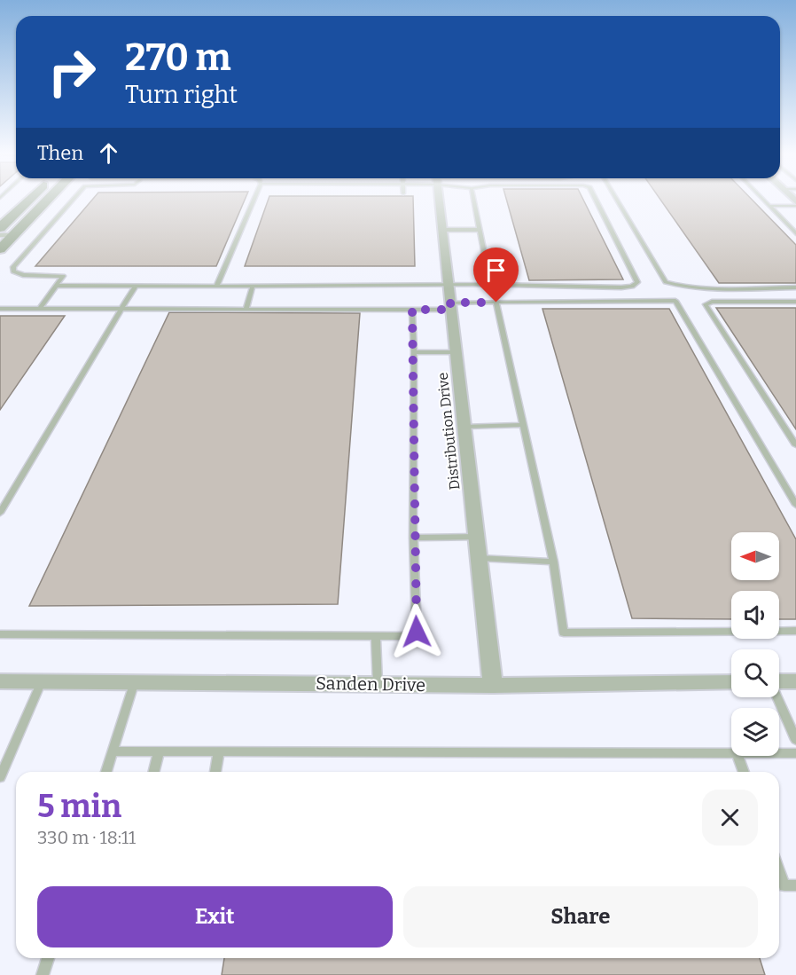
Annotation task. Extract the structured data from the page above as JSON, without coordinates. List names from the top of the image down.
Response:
{
  "streets": {
    "street": ["Distribution Drive", "Sanden Drive"]
  },
  "crossings": [
    ["Distribution Drive", "Sanden Drive"]
  ],
  "north": "left",
  "page": {
    "turn": ["270 m", "Turn right"],
    "then": "Then",
    "heading": ["5 min", "330 m · 18:11"],
    "buttons": ["Exit", "Share"]
  }
}
